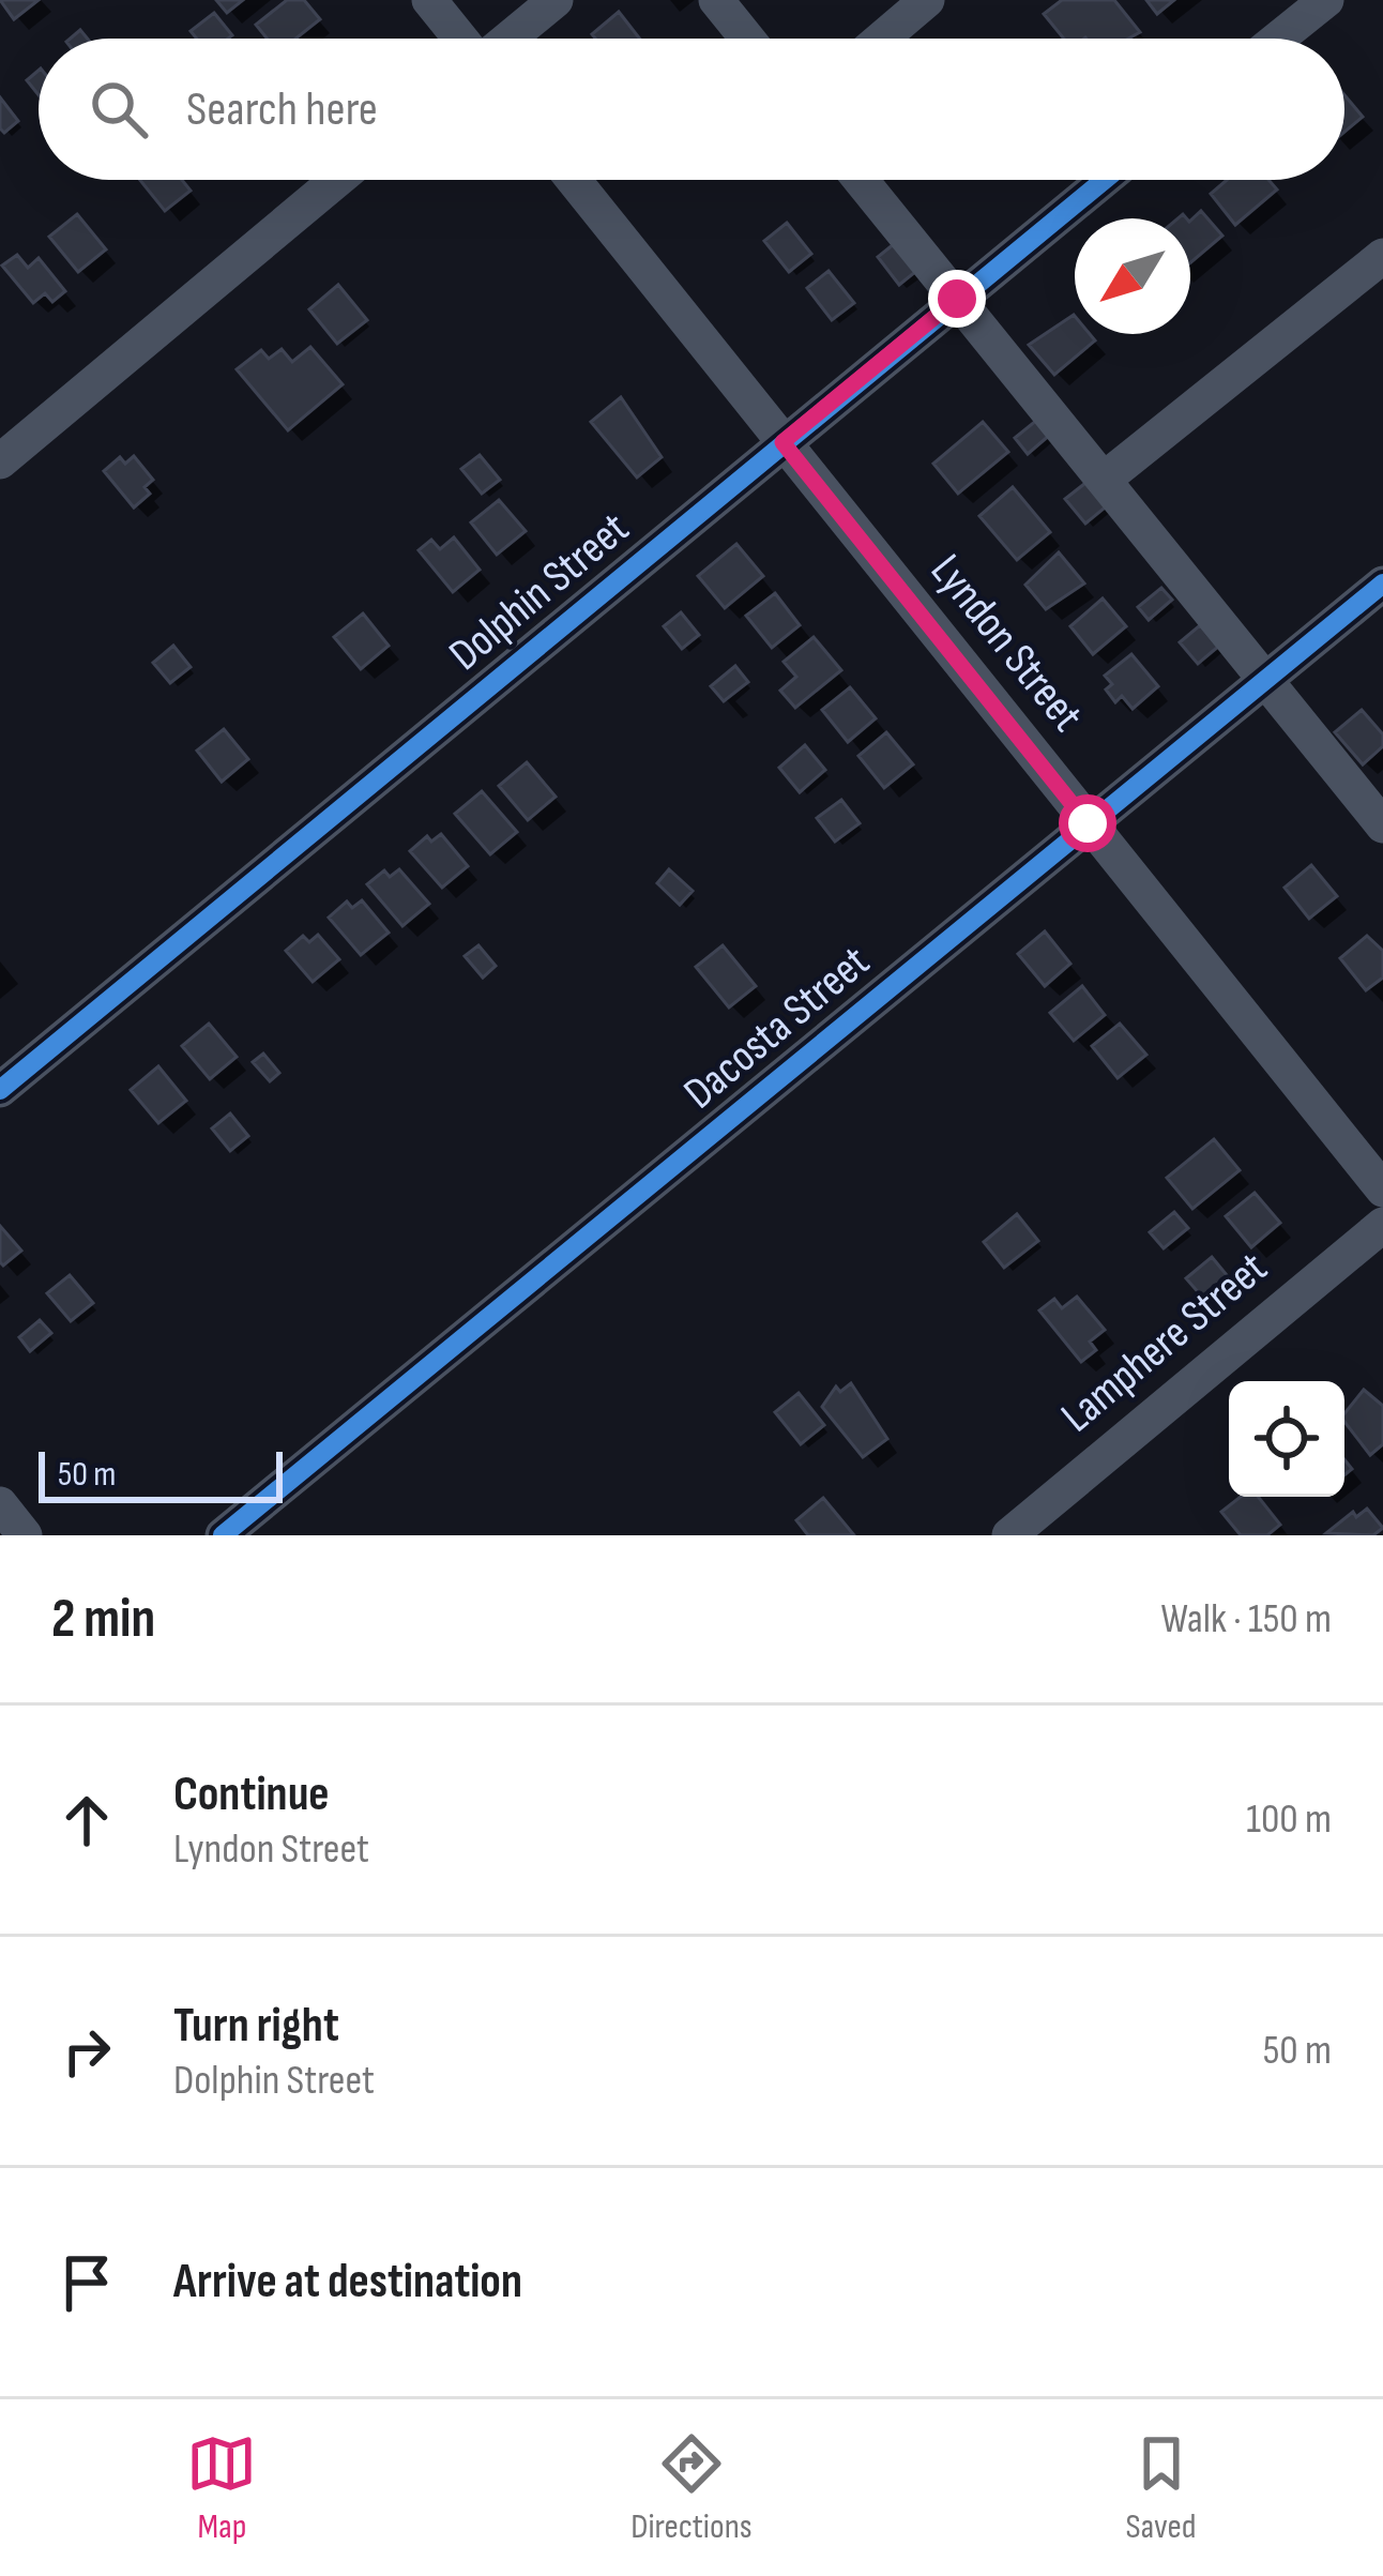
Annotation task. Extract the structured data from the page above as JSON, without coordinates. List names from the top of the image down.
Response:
{
  "streets": {
    "street": [
      "Dolphin Street",
      "Lyndon Street",
      "Dacosta Street",
      "Lamphere Street"
    ]
  },
  "crossings": [
    ["Dolphin Street", "Lyndon Street"],
    ["Lyndon Street", "Dacosta Street"]
  ],
  "scale_bar": "50 m",
  "north": "bottom left",
  "page": {
    "search": "Search here",
    "scale": "50 m",
    "heading": ["2 min", "Walk · 150 m"],
    "list": [
      ["Continue", "Lyndon Street", "100 m"],
      ["Turn right", "Dolphin Street", "50 m"],
      "Arrive at destination"
    ],
    "nav": ["Map", "Directions", "Saved"]
  }
}
